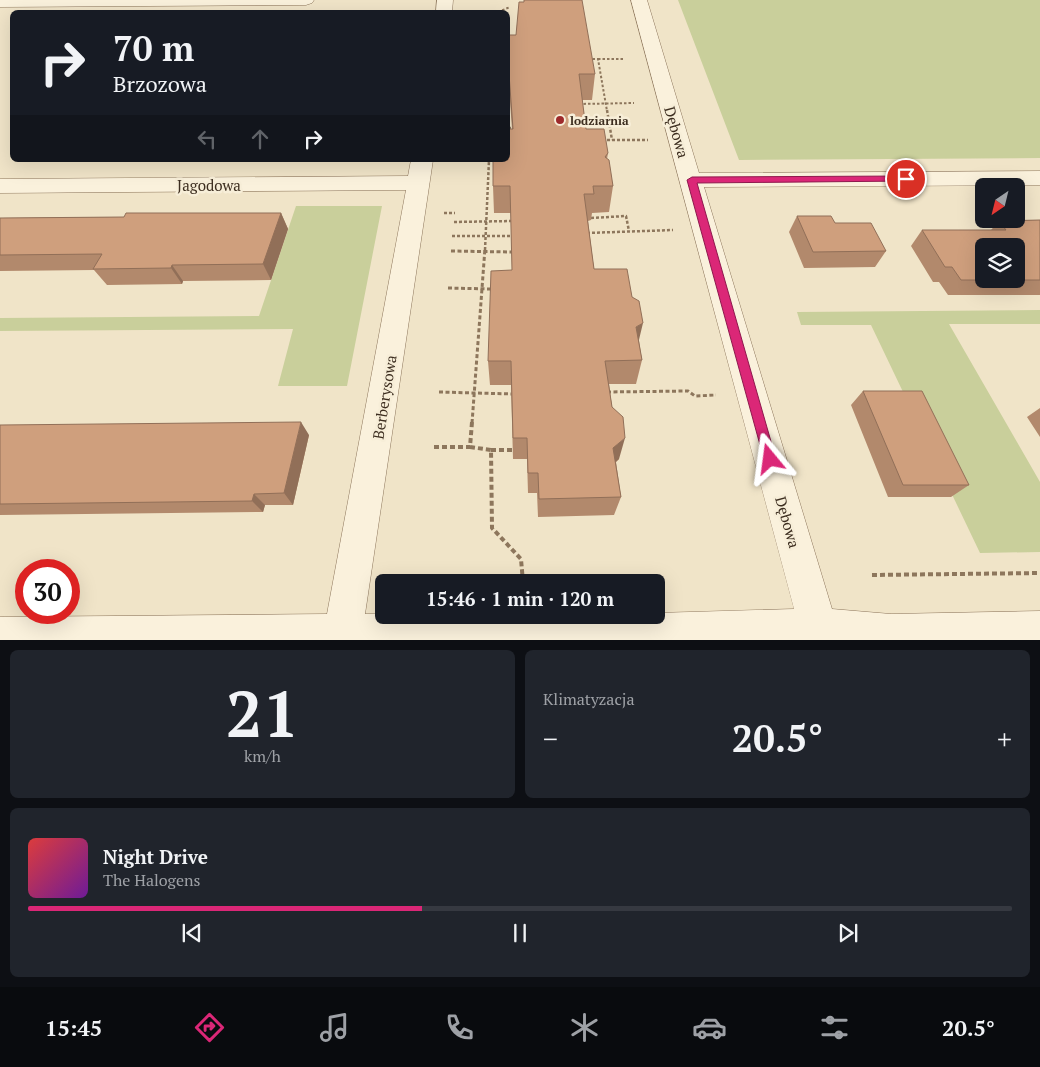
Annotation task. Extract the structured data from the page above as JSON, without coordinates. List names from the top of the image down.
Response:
{
  "streets": {
    "street": ["Dębowa", "Jagodowa", "Berberysowa"]
  },
  "crossings": [
    ["Jagodowa", "Berberysowa"]
  ],
  "places": ["lodziarnia"],
  "north": "bottom left",
  "page": {
    "turn": ["70 m", "Brzozowa"],
    "limit": "30",
    "trip": "15:46 · 1 min · 120 m",
    "tile": [
      ["21", "km/h"],
      "Klimatyzacja"
    ],
    "heat": ["−", "20.5°", "+"],
    "song": ["Night Drive", "The Halogens"],
    "tabs": ["15:45", "20.5°"]
  }
}
